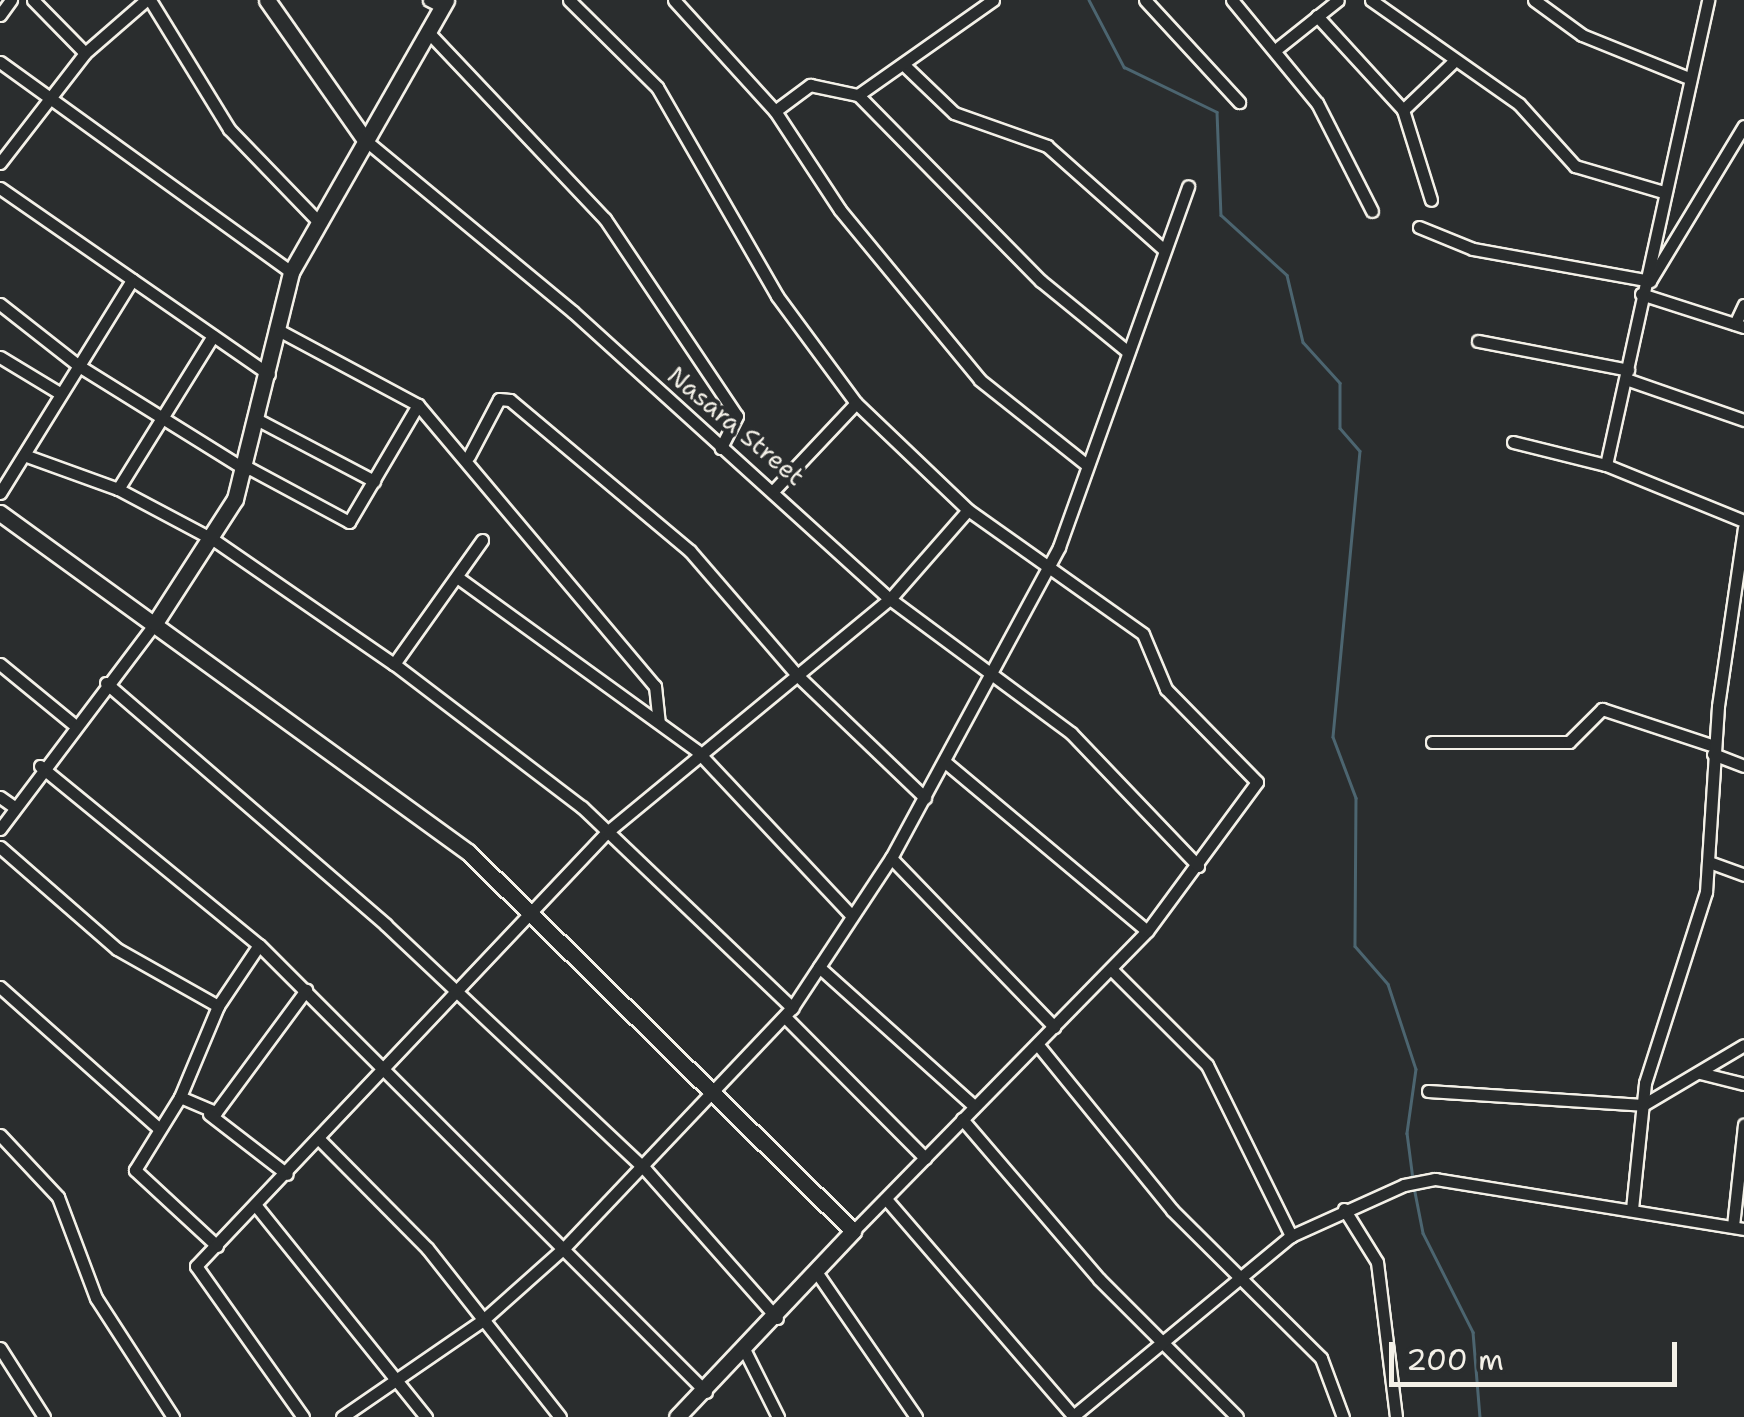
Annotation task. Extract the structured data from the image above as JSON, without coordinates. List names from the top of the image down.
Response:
{
  "streets": {
    "street": ["Nasara Street"]
  },
  "scale_bar": "200 m"
}
